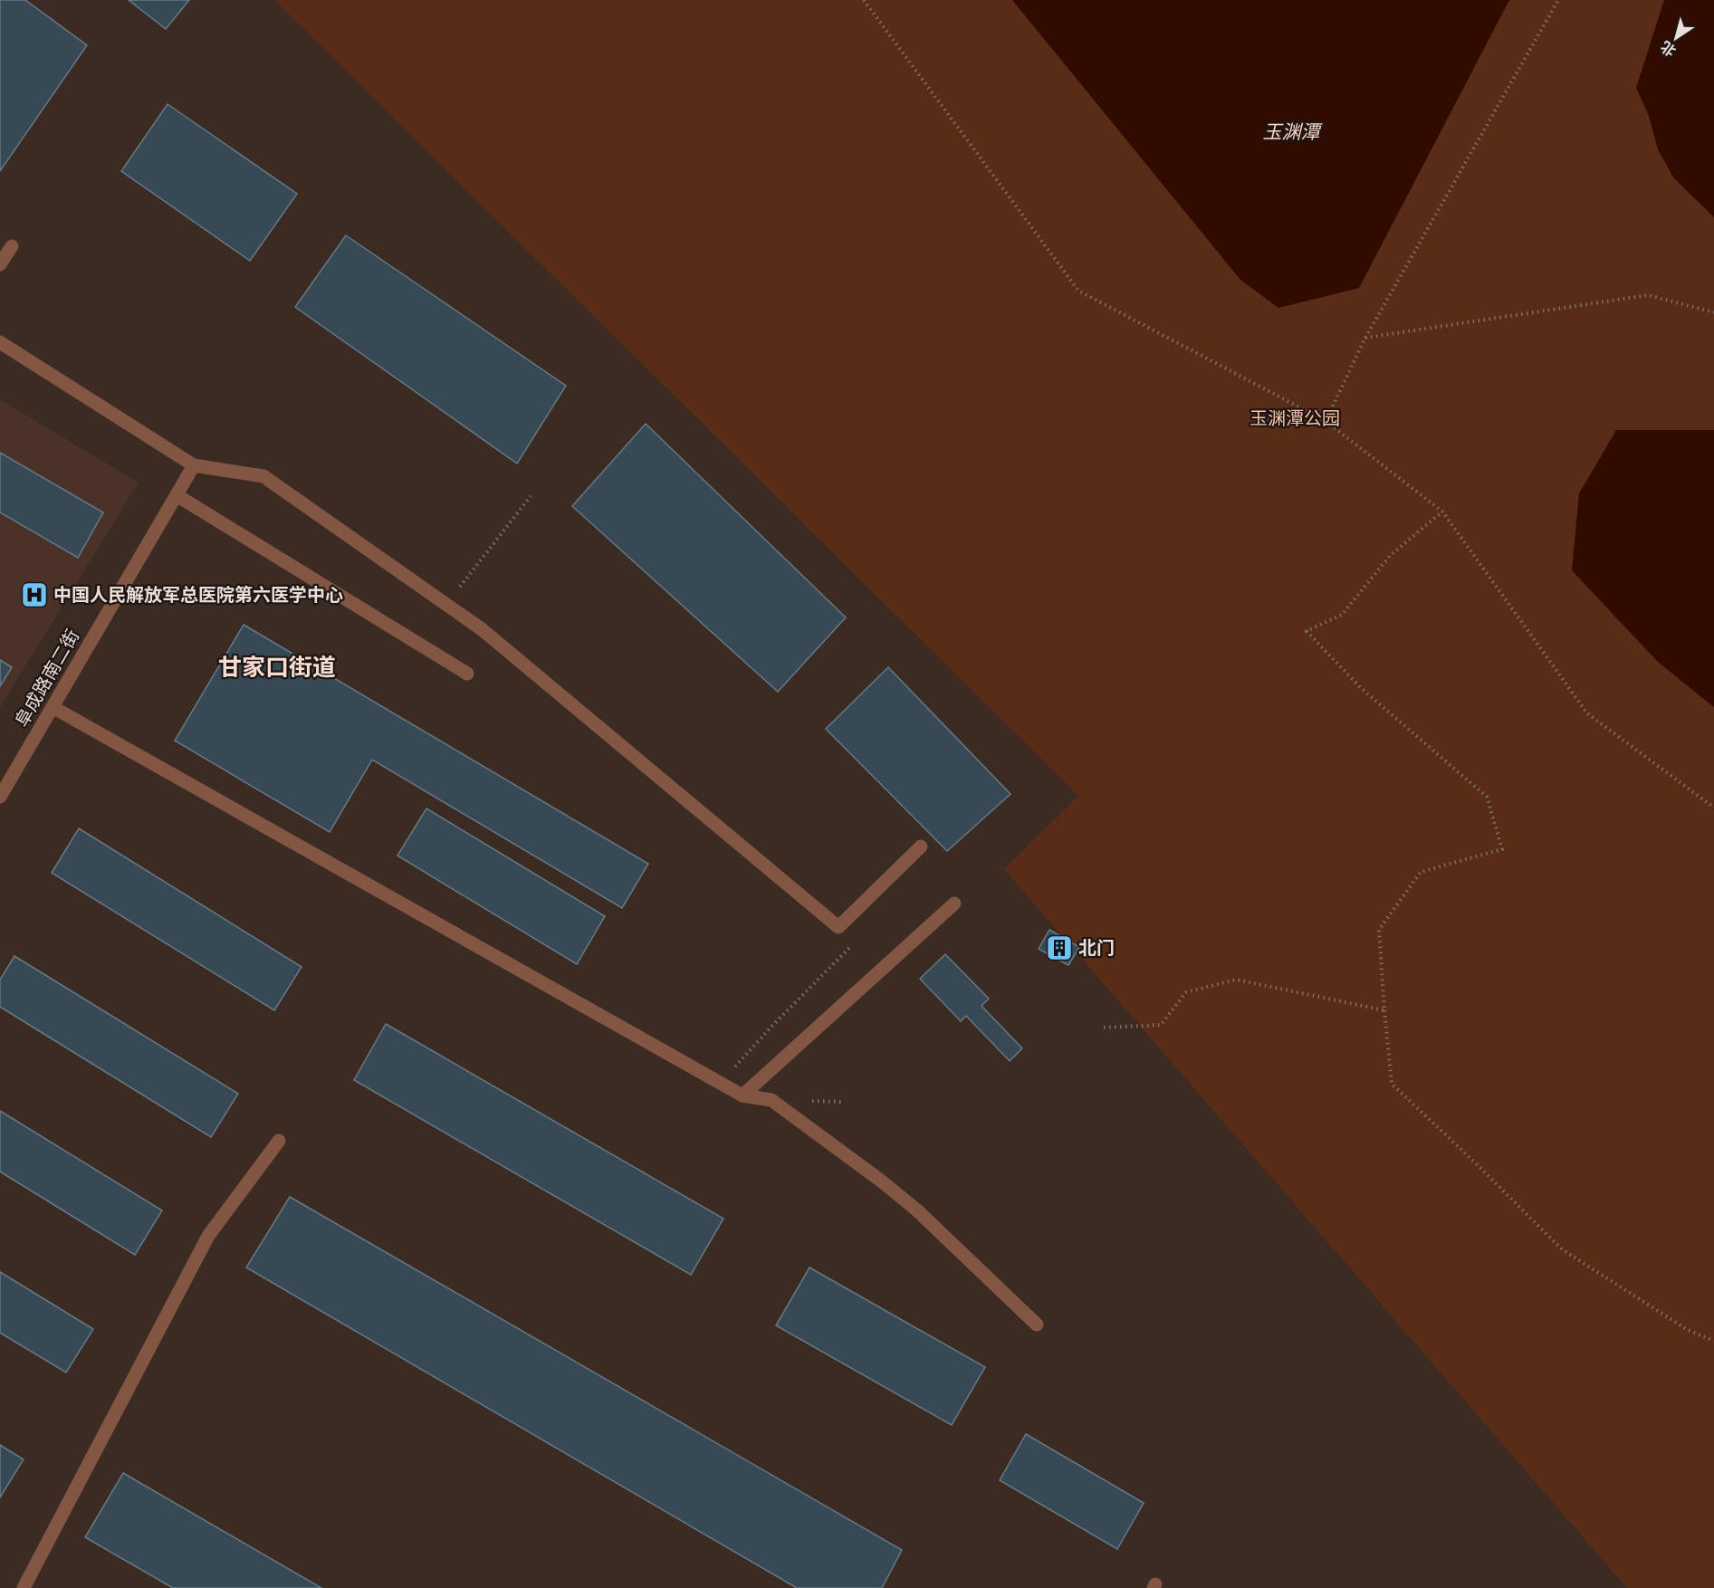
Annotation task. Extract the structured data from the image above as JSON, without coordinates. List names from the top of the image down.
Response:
{
  "streets": {
    "street": ["阜成路南二街"]
  },
  "districts": ["甘家口街道"],
  "water": ["玉渊潭"],
  "parks": ["玉渊潭公园"],
  "places": {
    "hospital": ["中国人民解放军总医院第六医学中心"],
    "building": ["北门"]
  },
  "north": "bottom left"
}
